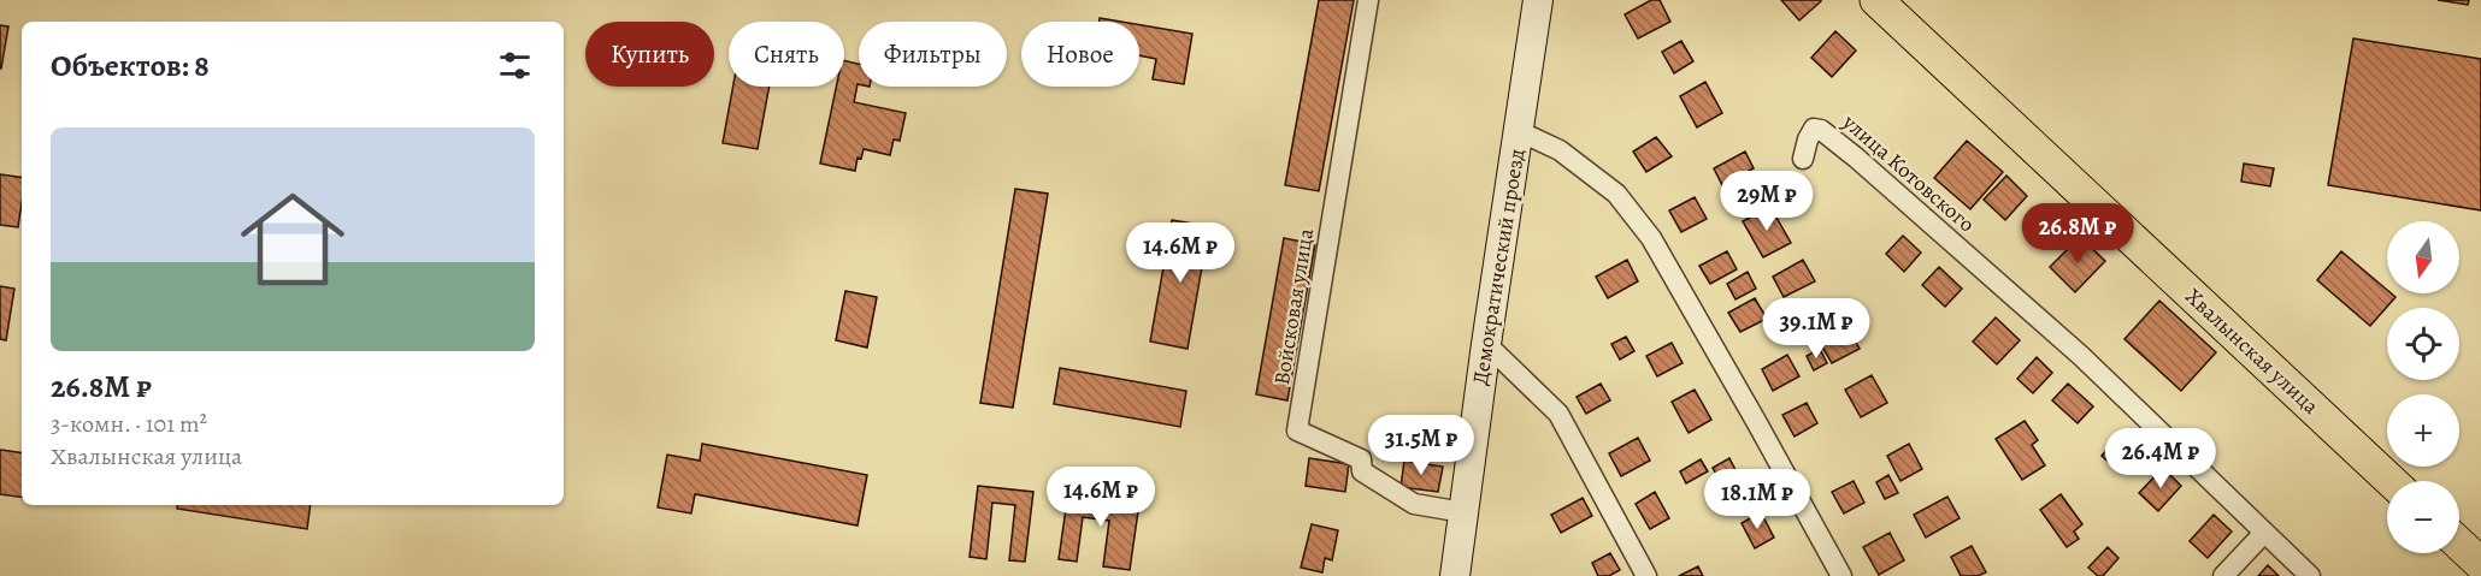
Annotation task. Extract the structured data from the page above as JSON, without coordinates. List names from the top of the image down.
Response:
{
  "streets": {
    "main road": ["Демократический проезд", "Хвалынская улица"],
    "street": ["улица Котовского", "Войсковая улица"]
  },
  "crossings": [
    ["Демократический проезд", "Войсковая улица"]
  ],
  "north": "bottom",
  "page": {
    "chip": [
      "Купить",
      "Снять",
      "Фильтры",
      "Новое"
    ],
    "heading": "Объектов: 8",
    "list": [
      {
        "name": "26.8M ₽",
        "note": "3-комн. · 101 m² · Хвалынская улица"
      }
    ],
    "price": [
      "29M ₽",
      "26.8M ₽",
      "14.6M ₽",
      "39.1M ₽",
      "31.5M ₽",
      "26.4M ₽",
      "14.6M ₽",
      "18.1M ₽"
    ],
    "map_buttons": ["+", "−"]
  }
}
